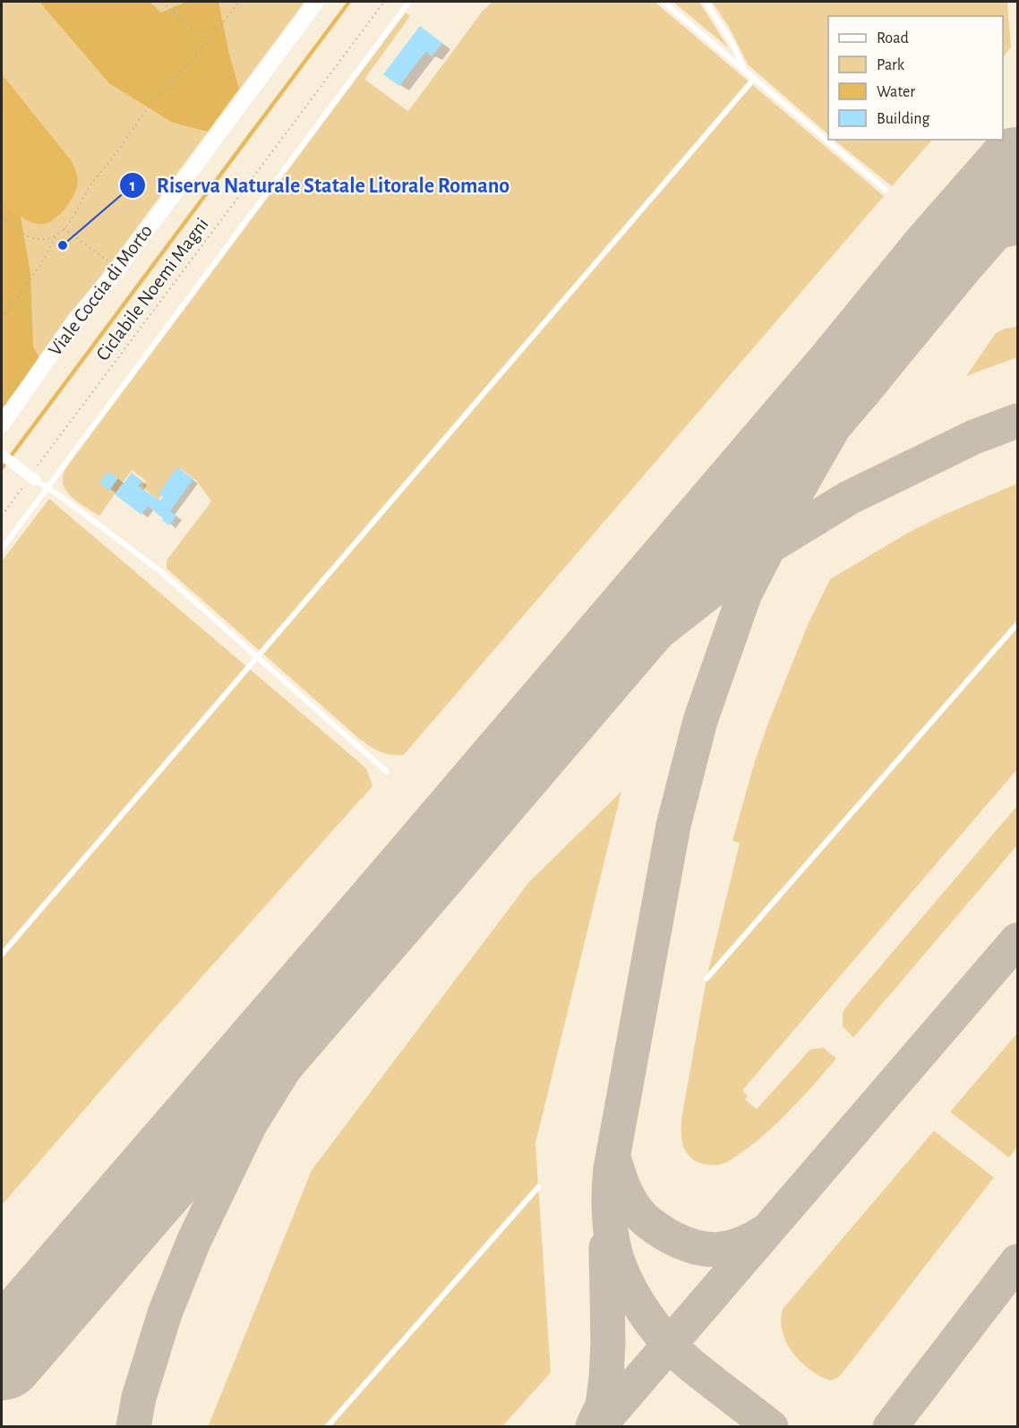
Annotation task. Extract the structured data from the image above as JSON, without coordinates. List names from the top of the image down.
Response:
{
  "streets": {
    "street": ["Viale Coccia di Morto"],
    "path": ["Ciclabile Noemi Magni"]
  },
  "places": ["Riserva Naturale Statale Litorale Romano"],
  "legend": [
    "Road",
    "Park",
    "Water",
    "Building"
  ]
}
